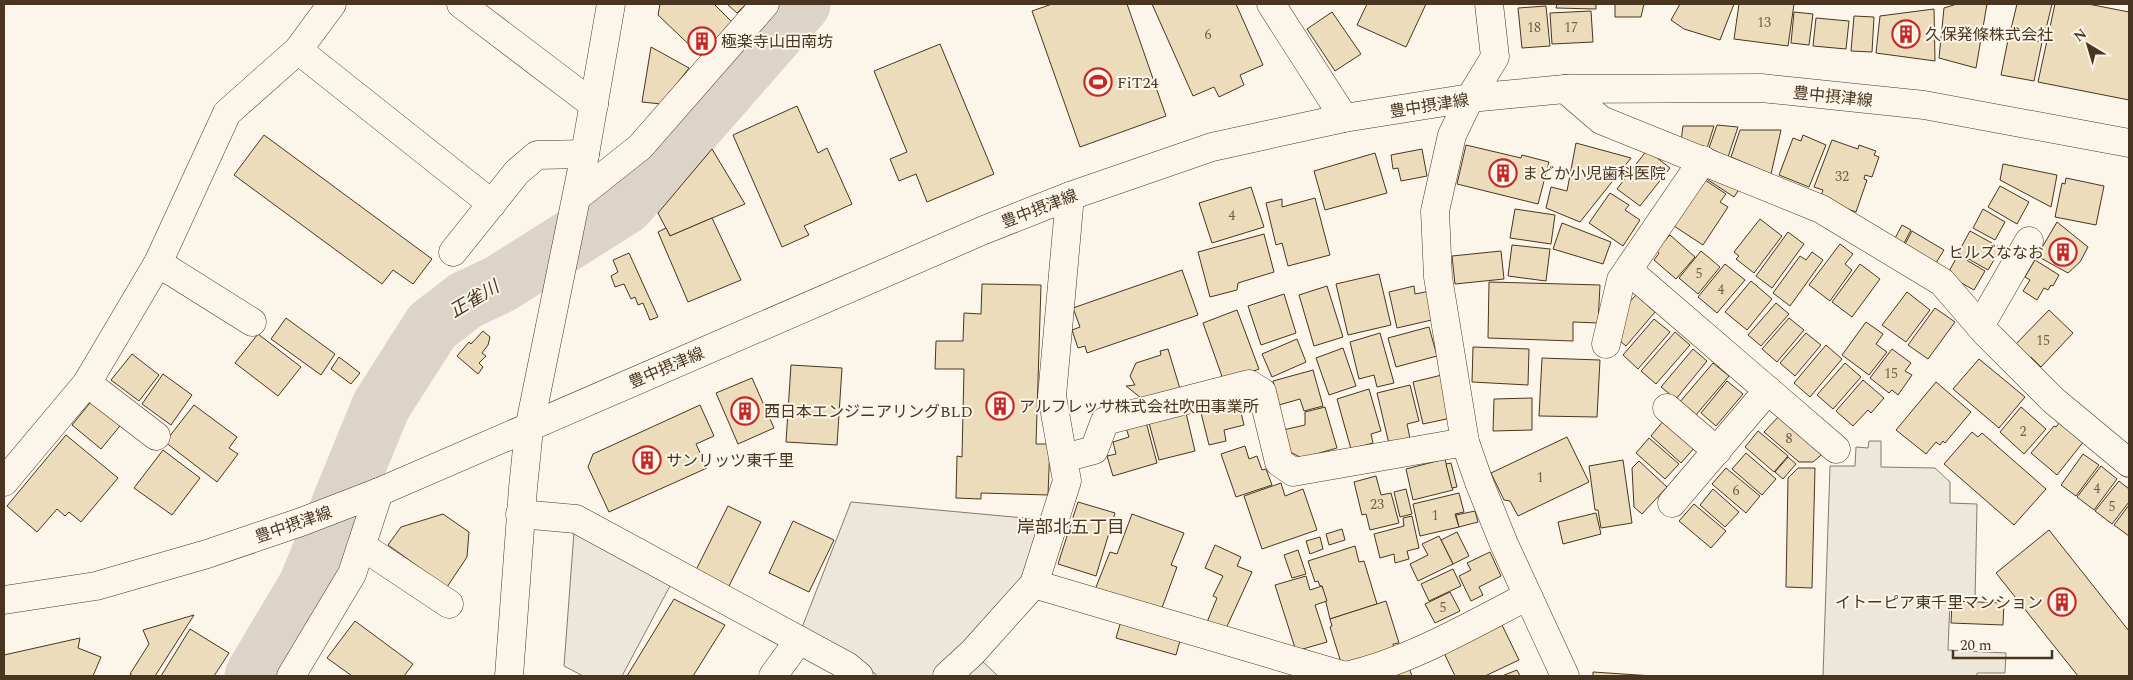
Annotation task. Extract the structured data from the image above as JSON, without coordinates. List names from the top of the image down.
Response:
{
  "streets": {
    "street": ["豊中摂津線"]
  },
  "districts": ["岸部北五丁目"],
  "water": ["正雀川"],
  "places": {
    "building": [
      "久保発條株式会社",
      "極楽寺山田南坊",
      "まどか小児歯科医院",
      "ヒルズななお",
      "アルフレッサ株式会社吹田事業所",
      "西日本エンジニアリングBLD",
      "サンリッツ東千里",
      "イトーピア東千里マンション"
    ],
    "sports": ["FiT24"]
  },
  "house_numbers": [
    "13",
    "18",
    "17",
    "6",
    "32",
    "4",
    "5",
    "4",
    "15",
    "15",
    "2",
    "8",
    "1",
    "4",
    "6",
    "23",
    "5",
    "1",
    "5"
  ],
  "scale_bar": "20 m",
  "north": "top left"
}
